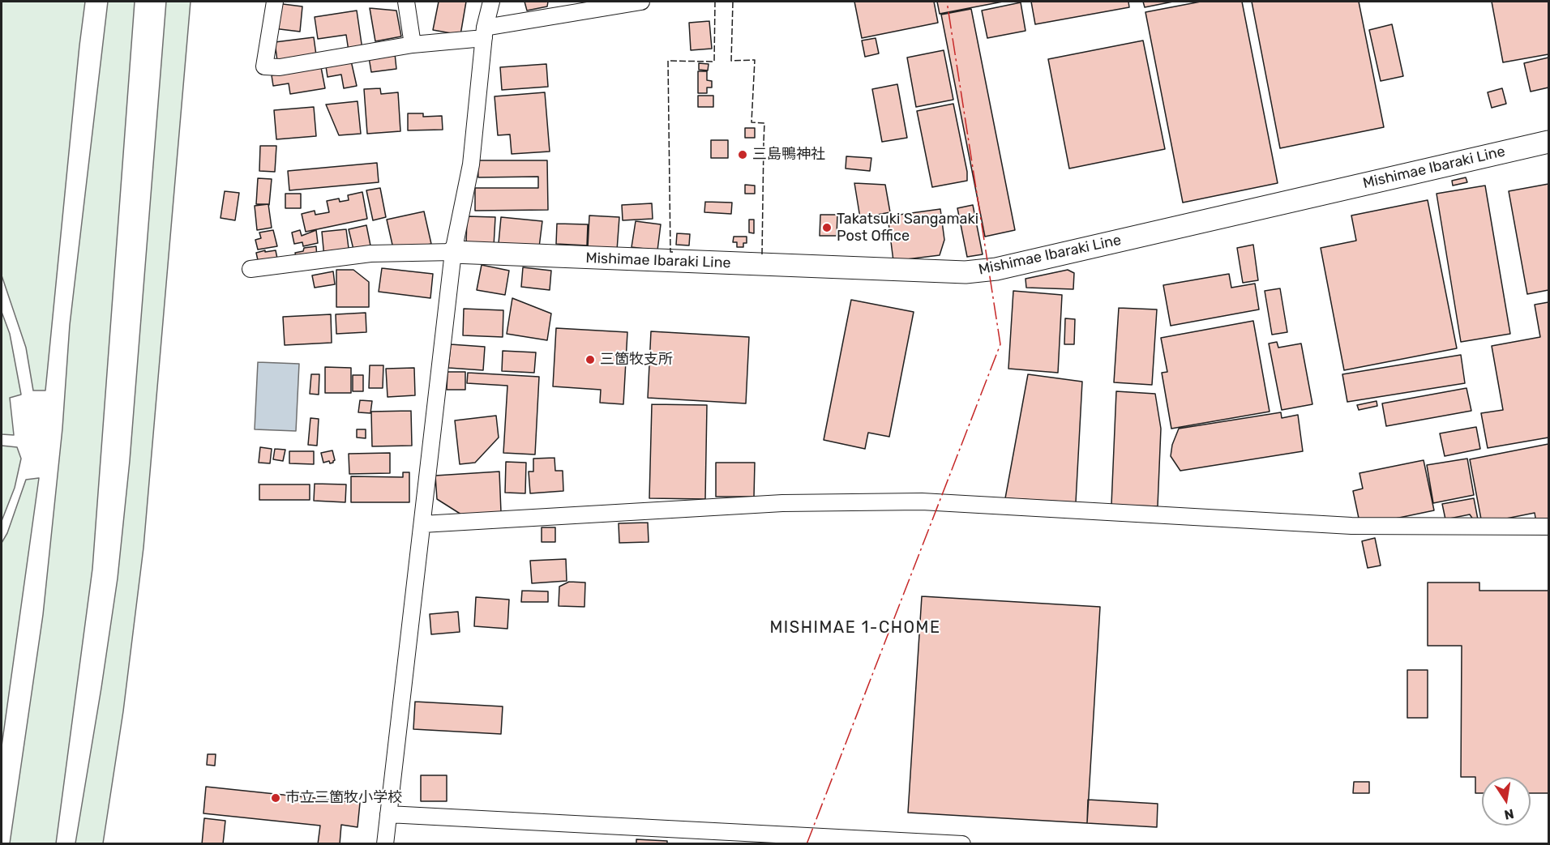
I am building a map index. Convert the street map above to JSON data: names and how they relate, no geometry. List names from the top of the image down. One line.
{"streets":{"main road":["Mishimae Ibaraki Line"]},"districts":["MISHIMAE 1-CHOME"],"places":["三島鴨神社","Takatsuki Sangamaki Post Office","三箇牧支所","市立三箇牧小学校"],"north":"bottom"}
